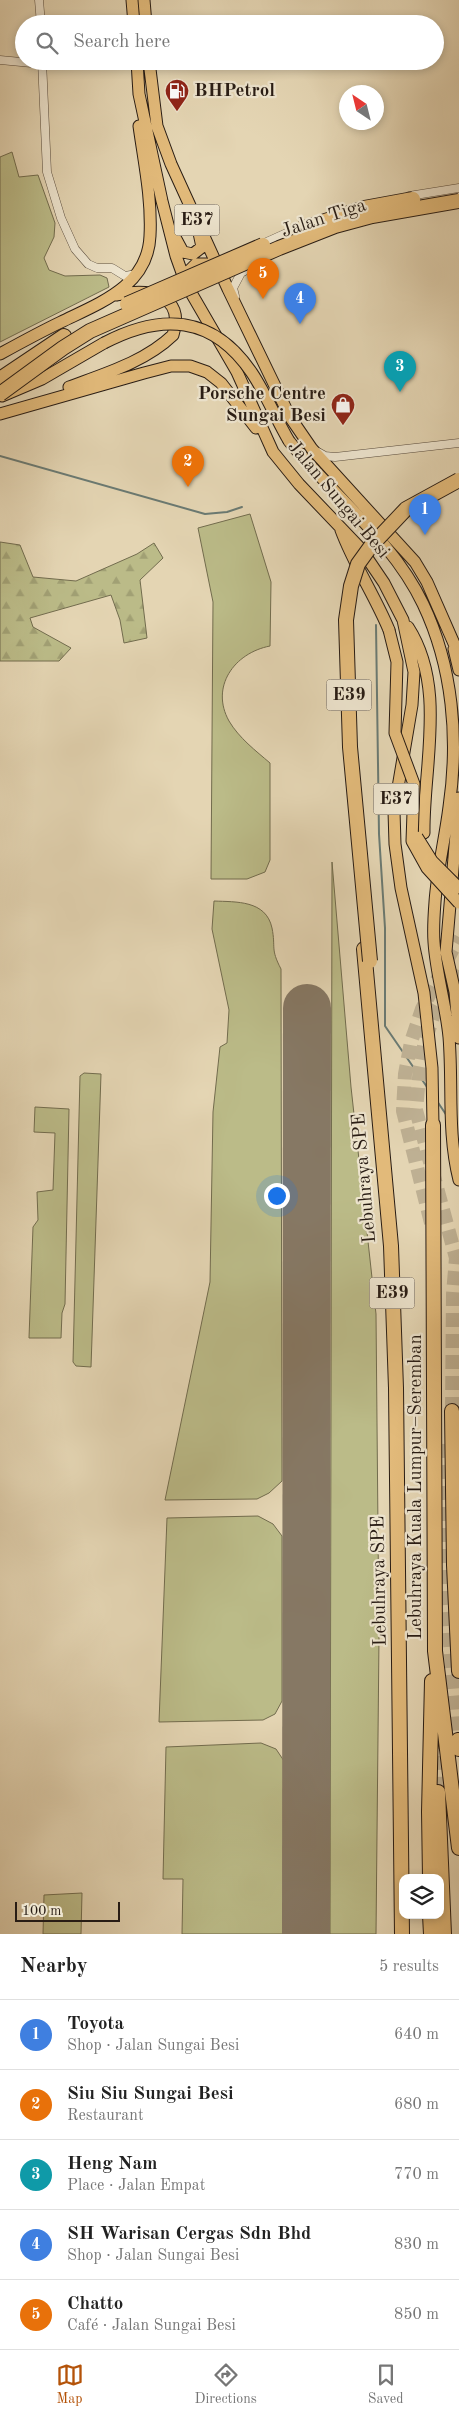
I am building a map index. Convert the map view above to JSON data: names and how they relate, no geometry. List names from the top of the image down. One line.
{"streets":{"highway":["E37","E39","Lebuhraya SPE","Lebuhraya Kuala Lumpur–Seremban"],"main road":["Jalan Sungai Besi"],"street":["Jalan Tiga"]},"crossings":[["Jalan Tiga","Jalan Sungai Besi"],["E37","Jalan Sungai Besi"],["Jalan Sungai Besi","Lebuhraya Kuala Lumpur–Seremban"]],"places":{"fuel station":["BHPetrol"],"shop":["Porsche Centre Sungai Besi"]},"scale_bar":"100 m","north":"top left","page":{"search":"Search here","pins":["5","4","3","2","1"],"scale":"100 m","heading":["Nearby","5 results"],"list":[{"mark":"1","name":"Toyota","note":"Shop · Jalan Sungai Besi","value":"640 m"},{"mark":"2","name":"Siu Siu Sungai Besi","note":"Restaurant","value":"680 m"},{"mark":"3","name":"Heng Nam","note":"Place · Jalan Empat","value":"770 m"},{"mark":"4","name":"SH Warisan Cergas Sdn Bhd","note":"Shop · Jalan Sungai Besi","value":"830 m"},{"mark":"5","name":"Chatto","note":"Café · Jalan Sungai Besi","value":"850 m"}],"nav":["Map","Directions","Saved"]}}
